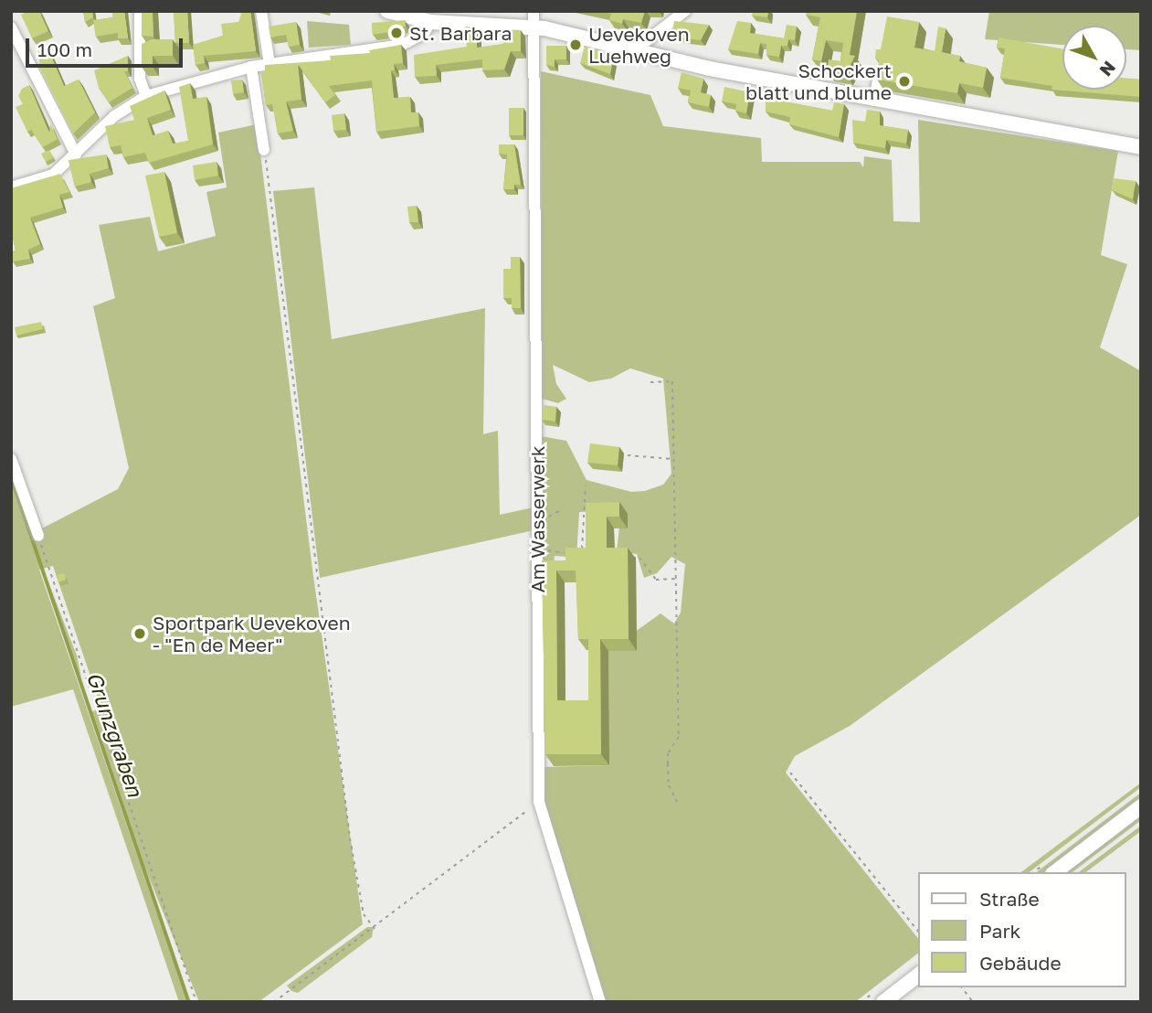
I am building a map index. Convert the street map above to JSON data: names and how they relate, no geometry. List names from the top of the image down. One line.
{"streets":{"street":["Am Wasserwerk"]},"water":["Grunzgraben"],"places":["St. Barbara","Uevekoven Luehweg","Schockert blatt und blume","Sportpark Uevekoven - \"En de Meer\""],"legend":["Straße","Park","Gebäude"],"scale_bar":"100 m","north":"bottom right"}
